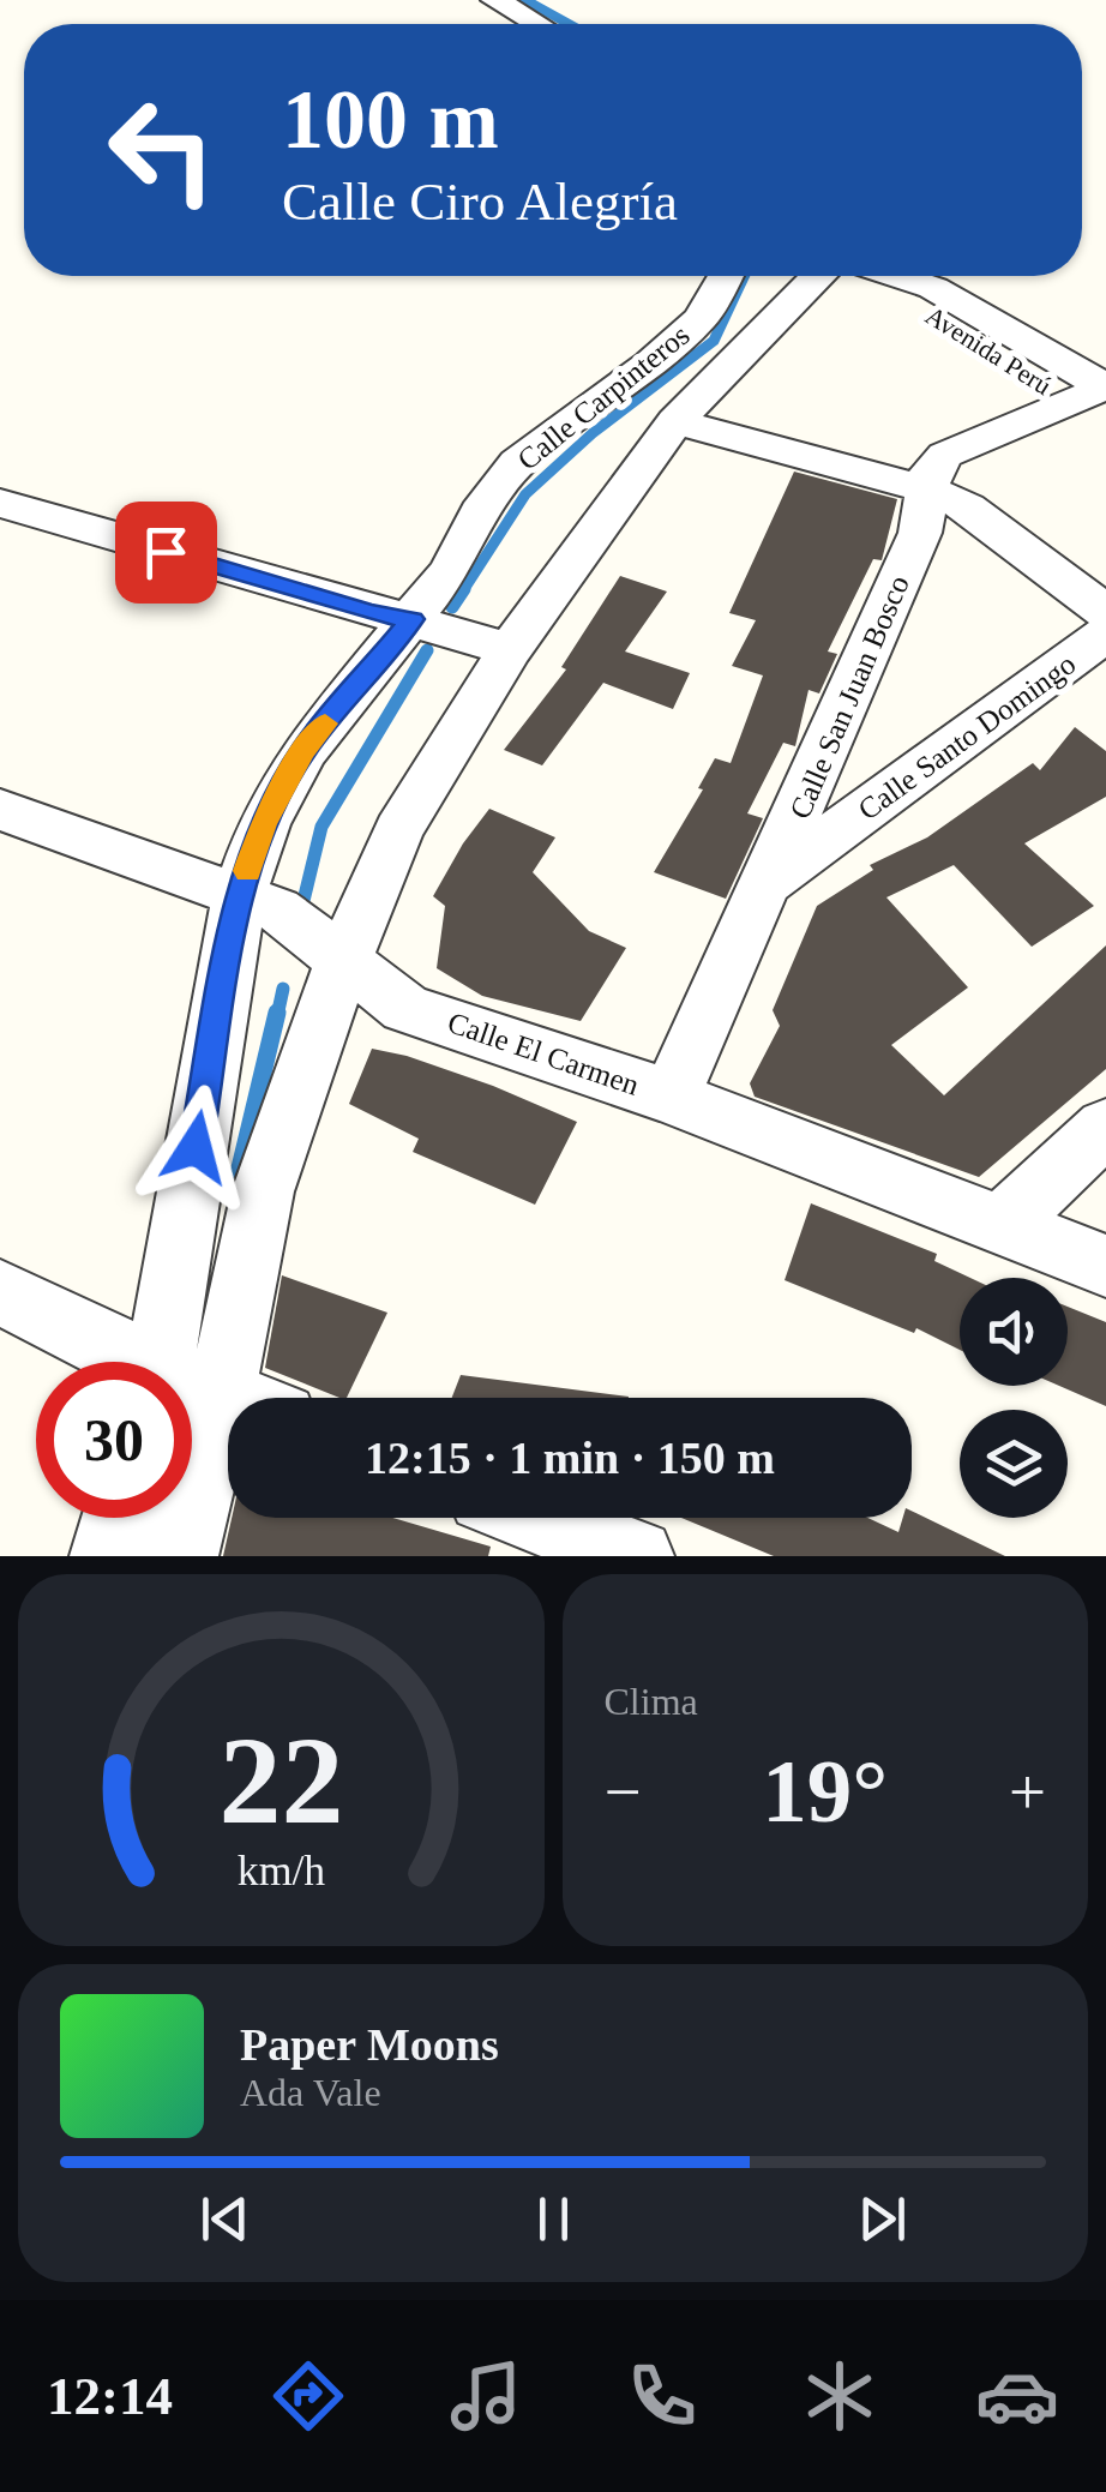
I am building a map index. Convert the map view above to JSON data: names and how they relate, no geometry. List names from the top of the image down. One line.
{"streets":{"street":["Avenida Perú","Calle Carpinteros","Calle San Juan Bosco","Calle Santo Domingo","Calle El Carmen"]},"crossings":[["Avenida Perú","Calle San Juan Bosco"],["Calle Carpinteros","Calle El Carmen"],["Calle San Juan Bosco","Calle Santo Domingo"],["Calle San Juan Bosco","Calle El Carmen"]],"page":{"turn":["100 m","Calle Ciro Alegría"],"limit":"30","trip":"12:15 · 1 min · 150 m","tile":"Clima","heat":["−","19°","+"],"song":["Paper Moons","Ada Vale"],"tabs":"12:14","gauge":["22","km/h"]}}
